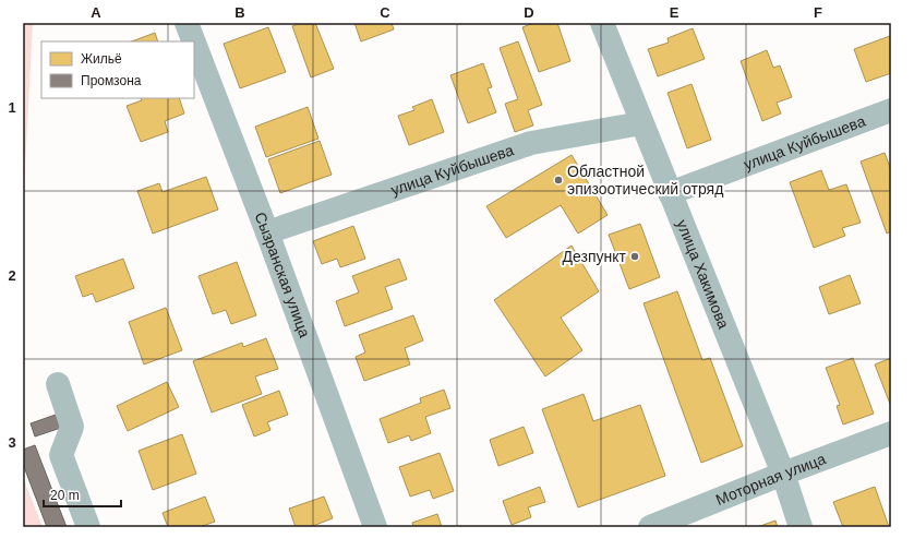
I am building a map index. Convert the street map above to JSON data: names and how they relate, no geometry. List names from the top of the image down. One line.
{"streets":{"street":["улица Куйбышева","Сызранская улица","улица Хакимова","Моторная улица"]},"crossings":[["улица Куйбышева","Сызранская улица"],["улица Куйбышева","улица Хакимова"],["улица Хакимова","Моторная улица"]],"places":["Областной эпизоотический отряд","Дезпункт"],"legend":["Жильё","Промзона"],"scale_bar":"20 m","grid":{"columns":["A","B","C","D","E","F"],"rows":["1","2","3"]}}
